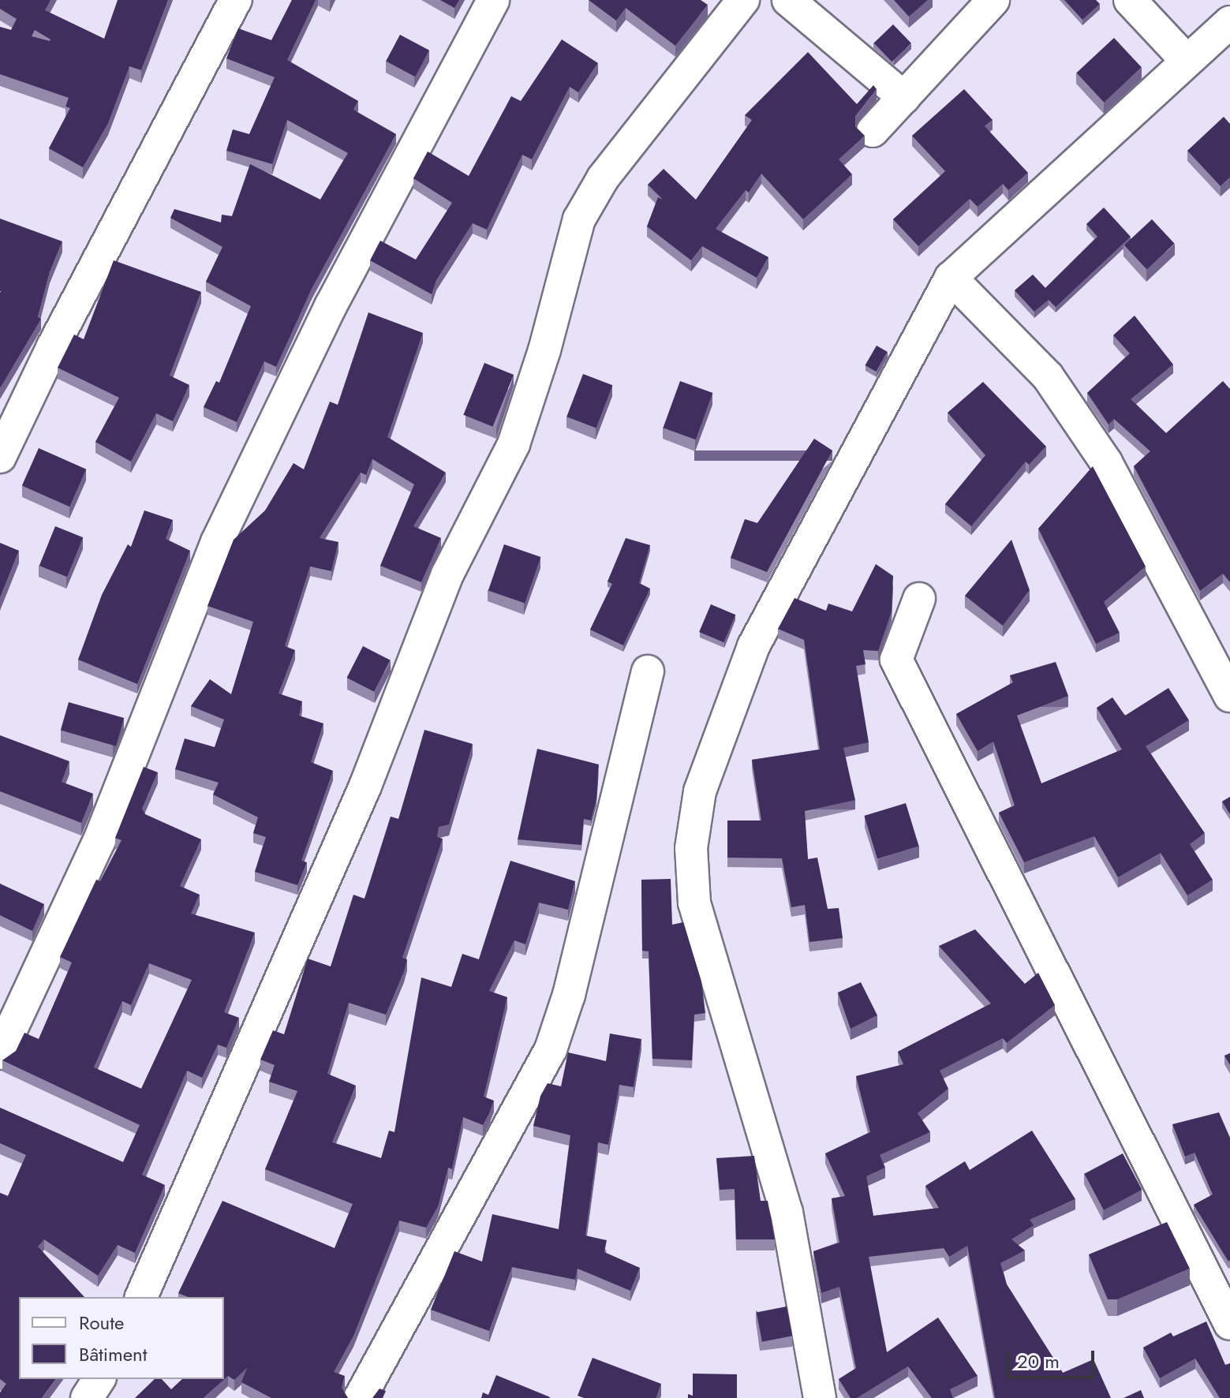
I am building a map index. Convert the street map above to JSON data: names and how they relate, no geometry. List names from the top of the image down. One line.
{"legend":["Route","Bâtiment"],"scale_bar":"20 m"}
